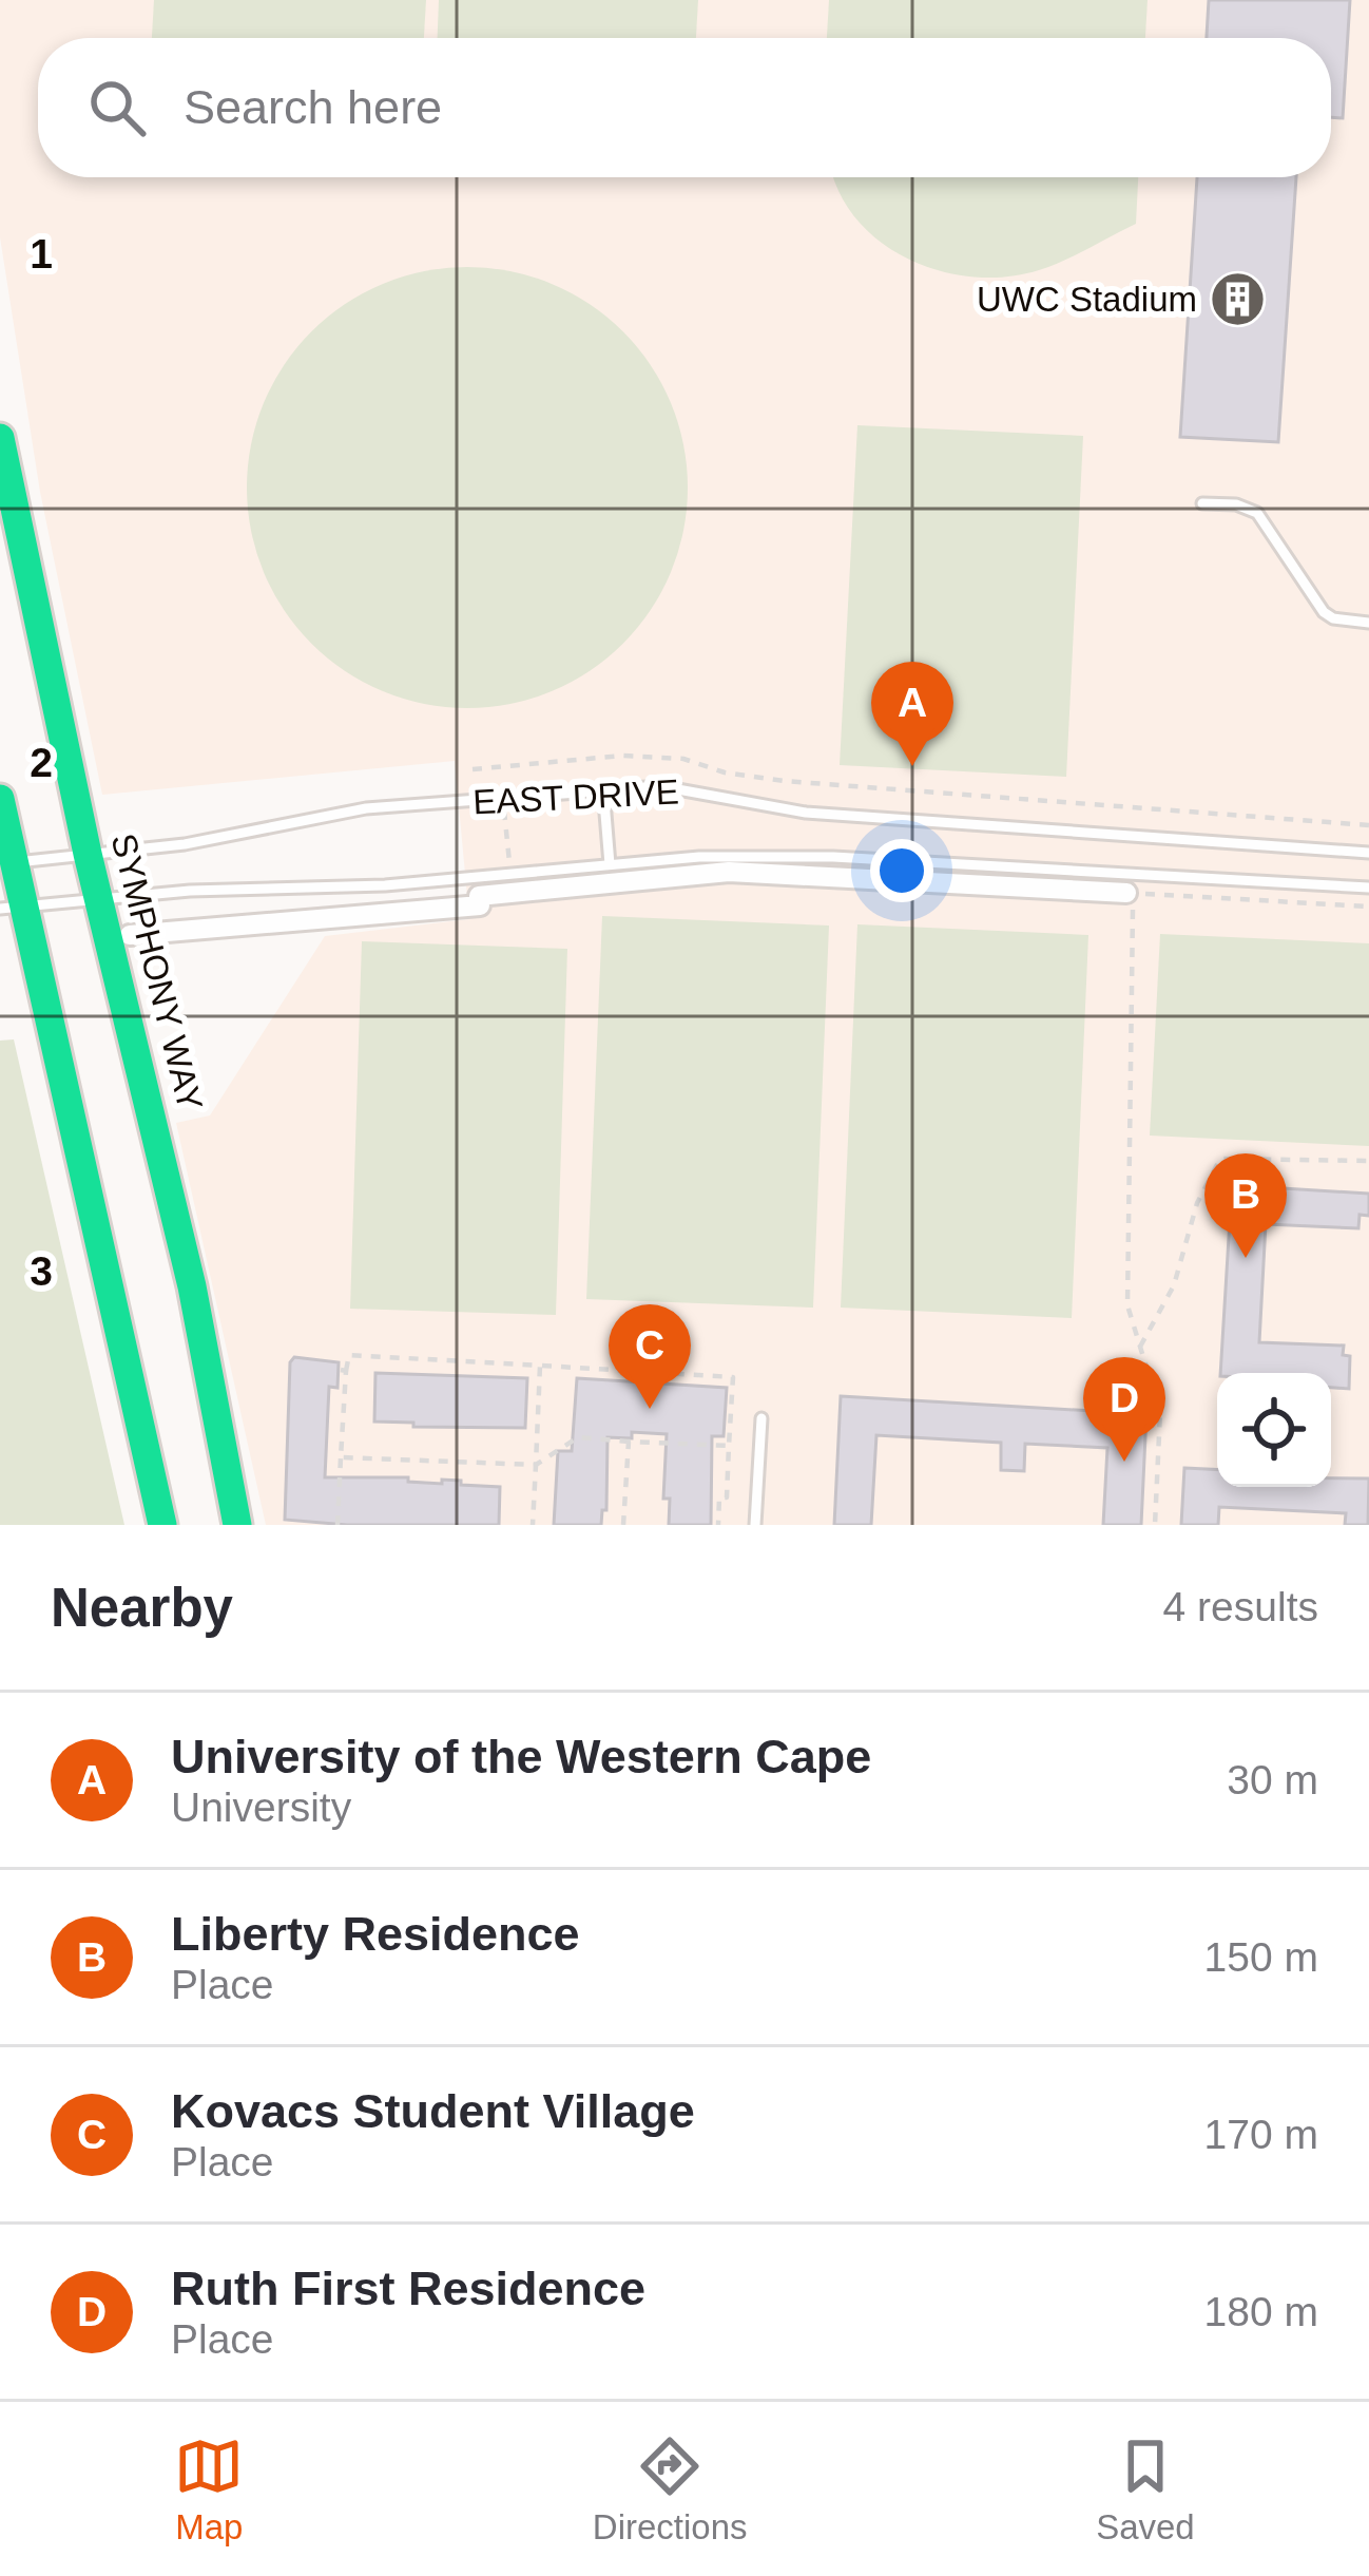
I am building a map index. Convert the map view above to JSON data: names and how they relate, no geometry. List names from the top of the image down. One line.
{"streets":{"main road":["SYMPHONY WAY"],"lane":["EAST DRIVE"]},"crossings":[["EAST DRIVE","SYMPHONY WAY"]],"places":{"building":["UWC Stadium"]},"page":{"search":"Search here","pins":["A","B","C","D"],"heading":["Nearby","4 results"],"list":[{"mark":"A","name":"University of the Western Cape","note":"University","value":"30 m"},{"mark":"B","name":"Liberty Residence","note":"Place","value":"150 m"},{"mark":"C","name":"Kovacs Student Village","note":"Place","value":"170 m"},{"mark":"D","name":"Ruth First Residence","note":"Place","value":"180 m"}],"nav":["Map","Directions","Saved"]},"grid":{"rows":["1","2","3"]}}
